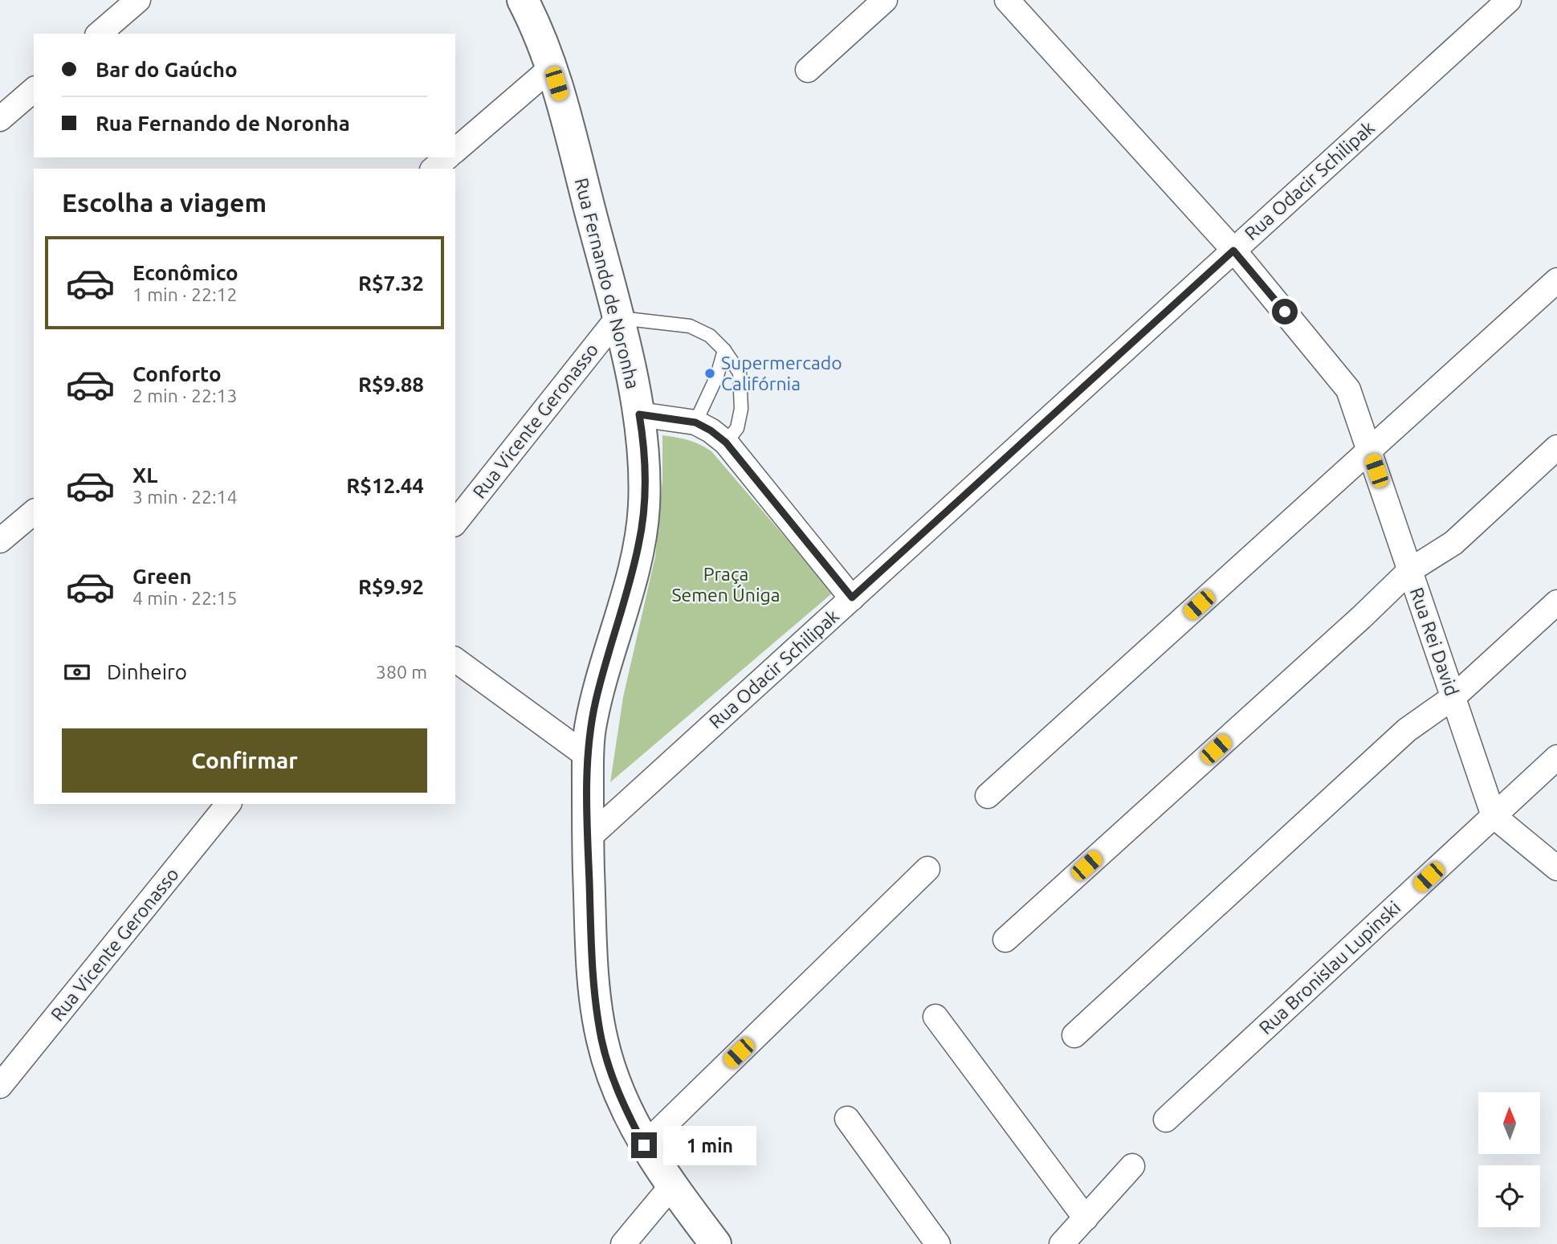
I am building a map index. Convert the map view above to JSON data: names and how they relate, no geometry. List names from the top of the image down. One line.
{"streets":{"main road":["Rua Fernando de Noronha"],"street":["Rua Odacir Schilipak","Rua Vicente Geronasso","Rua Rei David","Rua Bronislau Lupinski"]},"crossings":[["Rua Odacir Schilipak","Rua Fernando de Noronha"],["Rua Odacir Schilipak","Rua Rei David"],["Rua Fernando de Noronha","Rua Vicente Geronasso"],["Rua Rei David","Rua Bronislau Lupinski"]],"parks":["Praça Semen Úniga"],"places":["Supermercado Califórnia"],"north":"top","page":{"banner":["Bar do Gaúcho","Rua Fernando de Noronha"],"heading":"Escolha a viagem","list":[{"name":"Econômico","note":"1 min · 22:12","value":"R$7.32"},{"name":"Conforto","note":"2 min · 22:13","value":"R$9.88"},{"name":"XL","note":"3 min · 22:14","value":"R$12.44"},{"name":"Green","note":"4 min · 22:15","value":"R$9.92"}],"pay":["Dinheiro","380 m"],"buttons":"Confirmar","bubble":"1 min"}}
